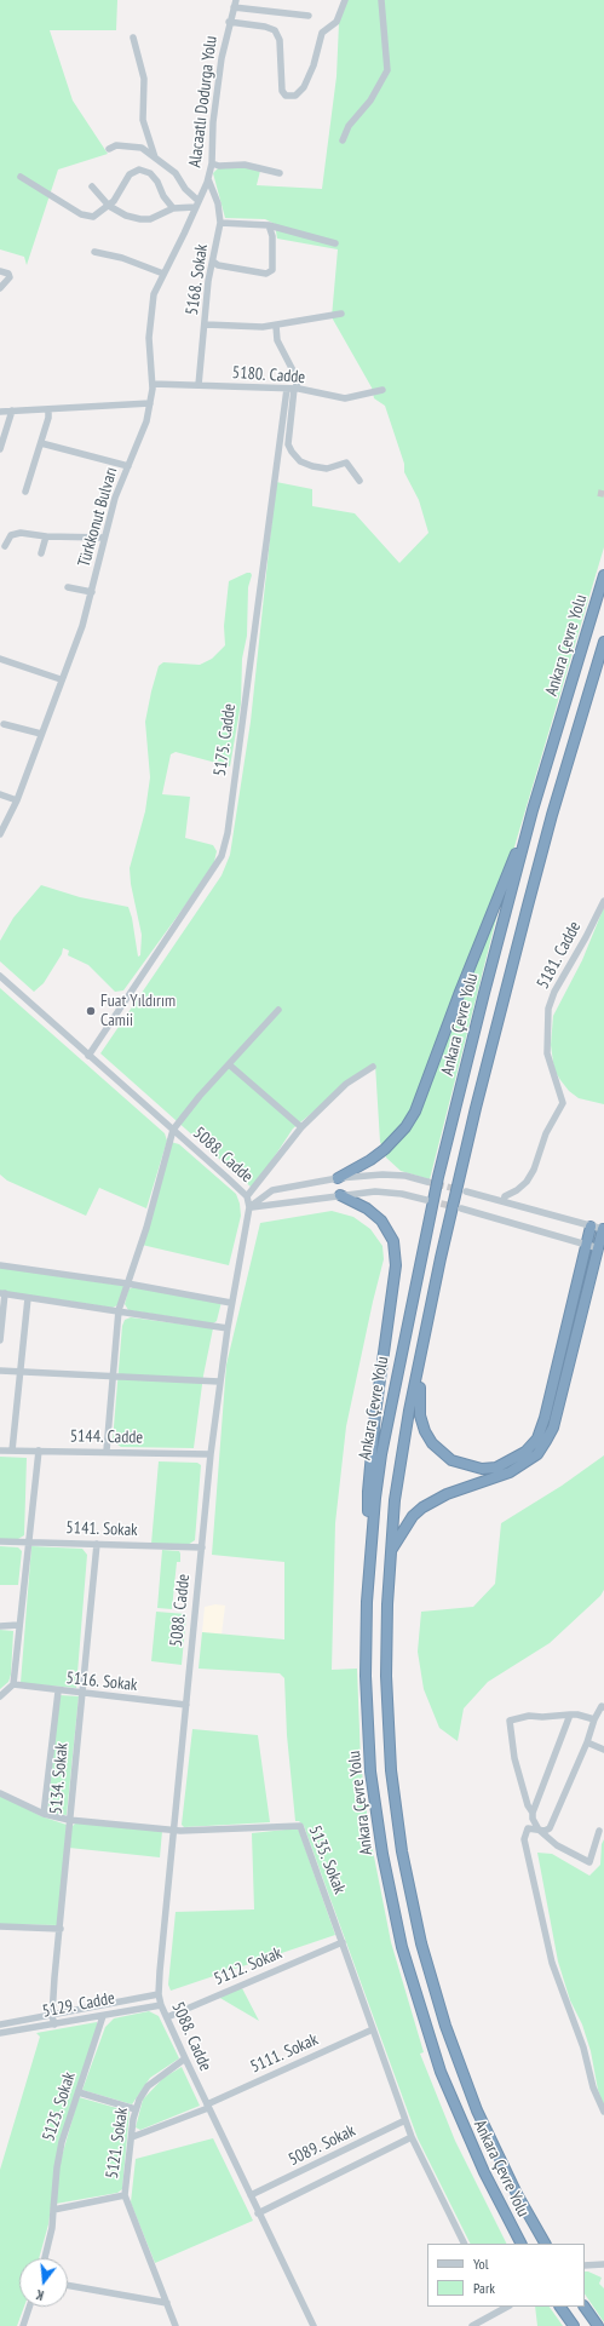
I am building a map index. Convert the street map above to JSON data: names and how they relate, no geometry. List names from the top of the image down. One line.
{"streets":{"highway":["Ankara Çevre Yolu"],"street":["Alacaatlı Dodurga Yolu","5168. Sokak","5180. Cadde","Türkkonut Bulvarı","5175. Cadde","5181. Cadde","5088. Cadde","5144. Cadde","5141. Sokak","5116. Sokak","5134. Sokak","5135. Sokak","5112. Sokak","5129. Cadde","5111. Sokak","5125. Sokak","5121. Sokak","5089. Sokak"]},"crossings":[["Alacaatlı Dodurga Yolu","5168. Sokak"],["Alacaatlı Dodurga Yolu","Türkkonut Bulvarı"],["5168. Sokak","5180. Cadde"],["5168. Sokak","Türkkonut Bulvarı"],["5180. Cadde","Türkkonut Bulvarı"],["5180. Cadde","5175. Cadde"],["5175. Cadde","5088. Cadde"],["5088. Cadde","5144. Cadde"],["5088. Cadde","5141. Sokak"],["5088. Cadde","5116. Sokak"],["5088. Cadde","5135. Sokak"],["5088. Cadde","5112. Sokak"],["5088. Cadde","5129. Cadde"],["5088. Cadde","5111. Sokak"],["5088. Cadde","5121. Sokak"],["5088. Cadde","5089. Sokak"],["5141. Sokak","5134. Sokak"],["5116. Sokak","5134. Sokak"],["5134. Sokak","5135. Sokak"],["5134. Sokak","5129. Cadde"],["5135. Sokak","5112. Sokak"],["5135. Sokak","5111. Sokak"],["5135. Sokak","5089. Sokak"],["5129. Cadde","5125. Sokak"],["5111. Sokak","5121. Sokak"]],"places":["Fuat Yıldırım Camii"],"legend":["Yol","Park"],"north":"bottom"}
